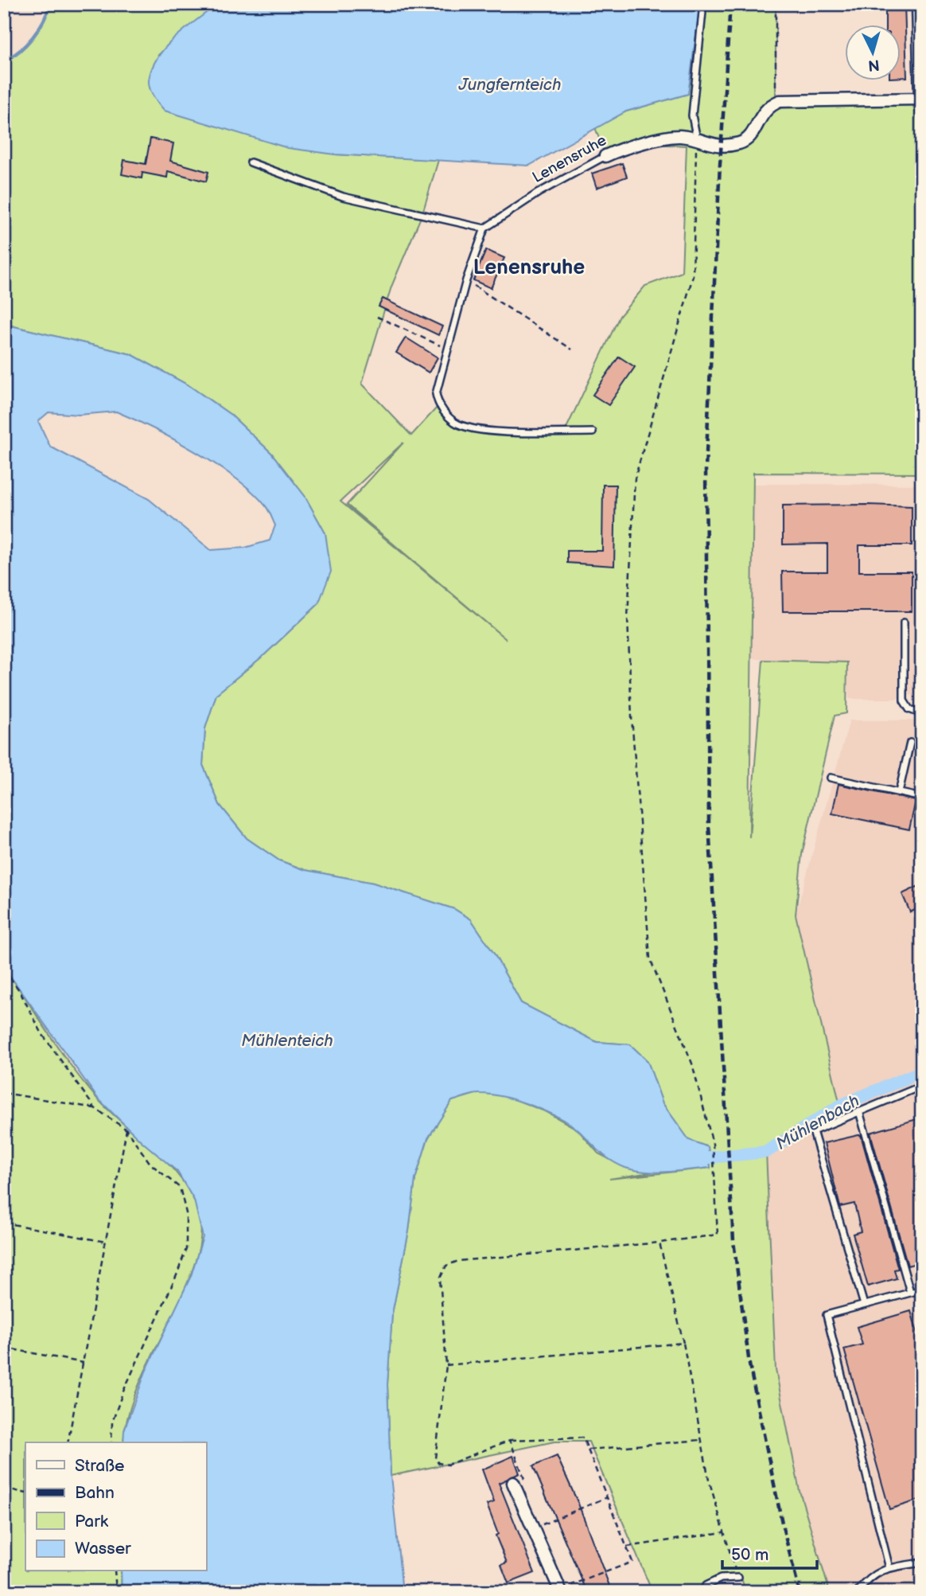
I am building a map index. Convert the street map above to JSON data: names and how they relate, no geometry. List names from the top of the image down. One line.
{"streets":{"street":["Lenensruhe"]},"districts":["Lenensruhe"],"water":["Jungfernteich","Mühlenteich","Mühlenbach"],"legend":["Straße","Bahn","Park","Wasser"],"scale_bar":"50 m","north":"bottom"}
